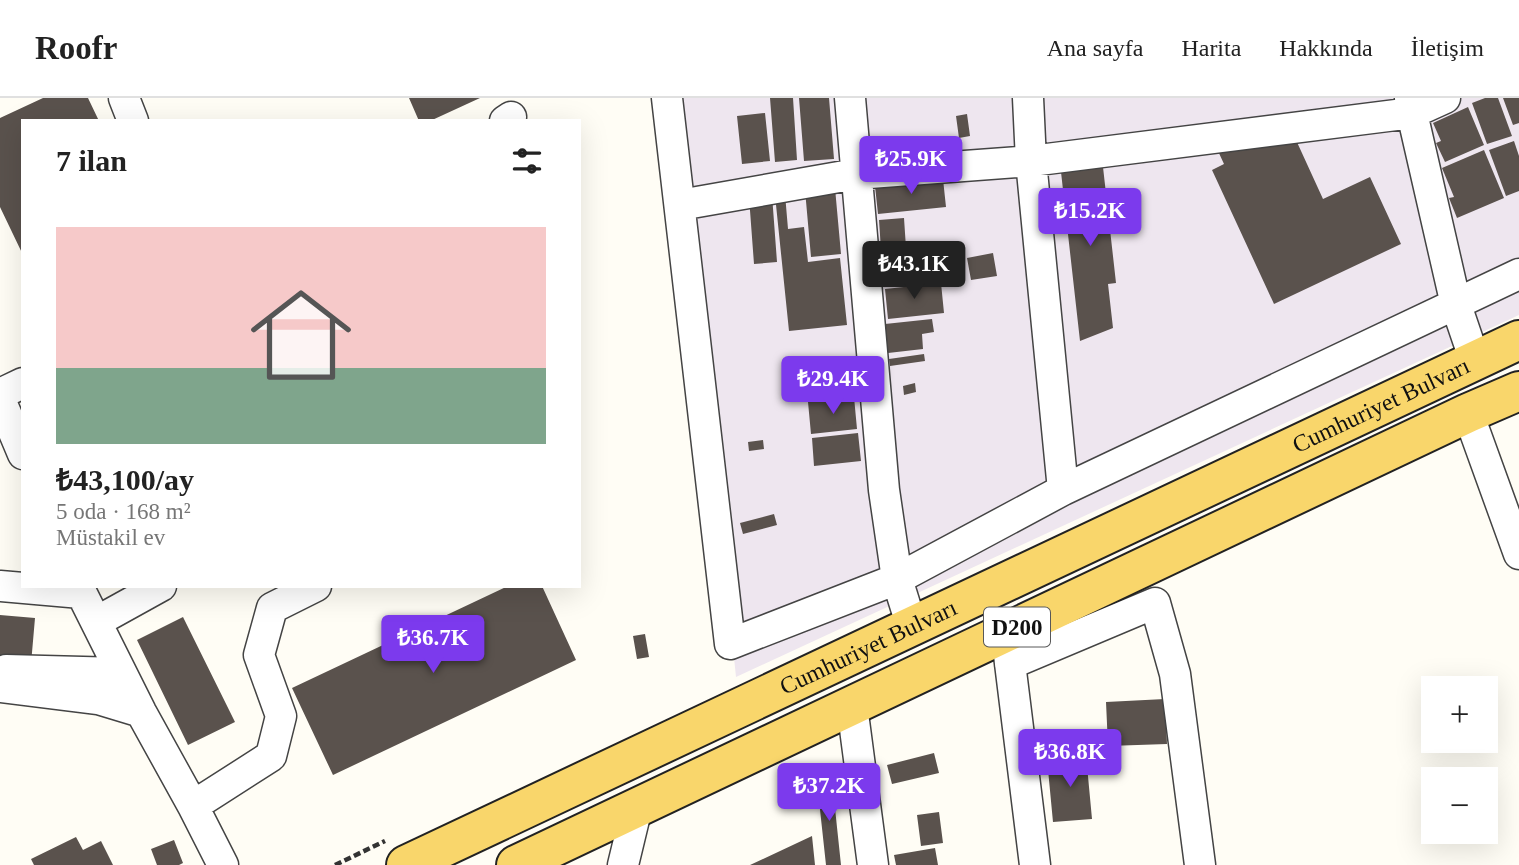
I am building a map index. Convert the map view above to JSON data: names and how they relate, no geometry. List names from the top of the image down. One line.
{"streets":{"main road":["Cumhuriyet Bulvarı","D200"]},"page":{"header":"Roofr","nav":["Ana sayfa","Harita","Hakkında","İletişim"],"heading":"7 ilan","price":["₺25.9K","₺15.2K","₺43.1K","₺29.4K","₺36.7K","₺36.8K","₺37.2K"],"list":[{"name":"₺43,100/ay","note":"5 oda · 168 m² · Müstakil ev"}],"map_buttons":["+","−"]}}
